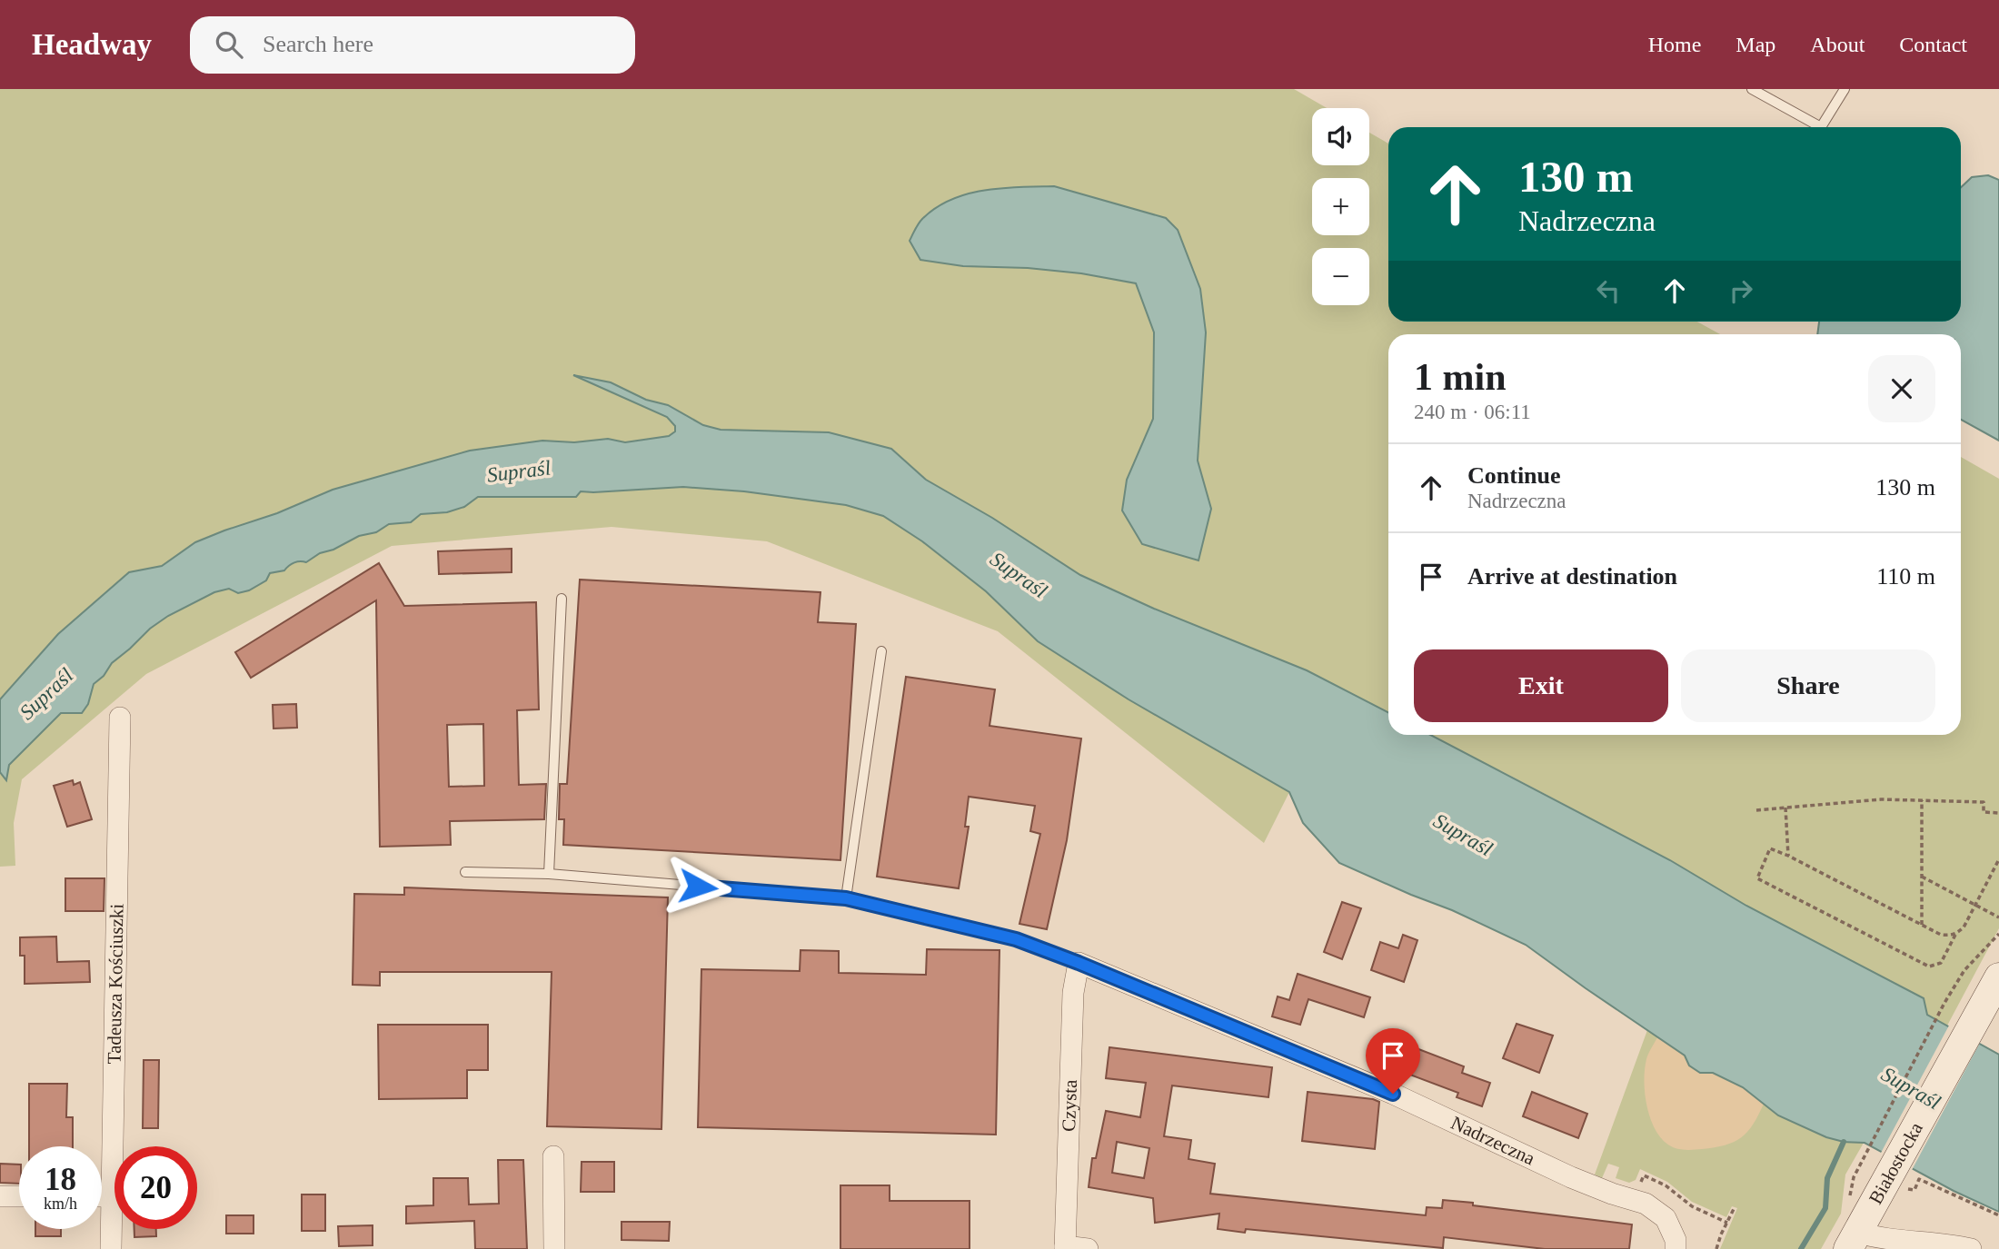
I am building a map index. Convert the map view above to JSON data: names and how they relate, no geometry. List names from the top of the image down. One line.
{"streets":{"main road":["Białostocka"],"street":["Tadeusza Kościuszki","Czysta","Nadrzeczna"]},"crossings":[["Czysta","Nadrzeczna"]],"water":["Supraśl"],"page":{"header":"Headway","search":"Search here","nav":["Home","Map","About","Contact"],"map_buttons":["+","−"],"turn":["130 m","Nadrzeczna"],"heading":["1 min","240 m · 06:11"],"list":[{"name":"Continue","note":"Nadrzeczna","value":"130 m"},{"name":"Arrive at destination","value":"110 m"}],"buttons":["Exit","Share"],"speed":"18 km/h","limit":"20"}}
